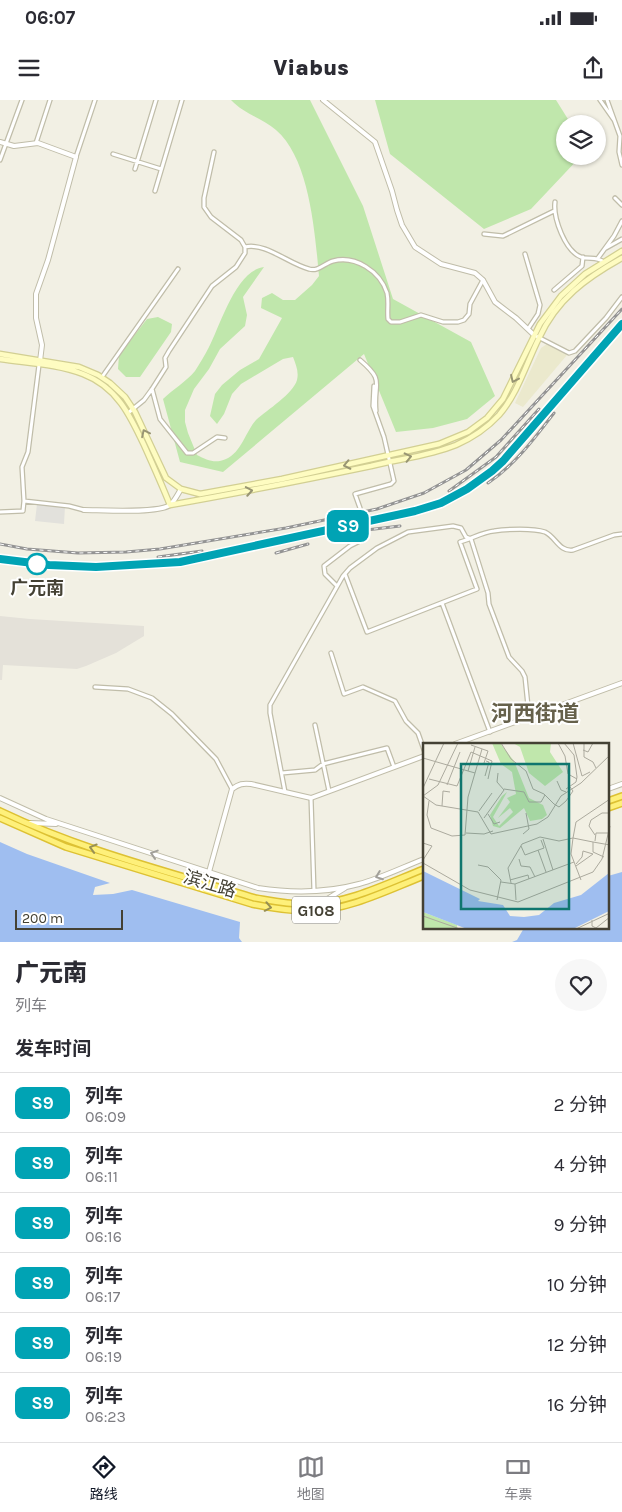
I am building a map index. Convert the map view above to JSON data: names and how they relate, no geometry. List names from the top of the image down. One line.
{"streets":{"highway":["滨江路","G108"]},"districts":["河西街道"],"places":["广元南"],"scale_bar":"200 m","page":{"status":"06:07","header":"Viabus","on_map":"S9","scale":"200 m","heading":[["广元南","列车"],"发车时间"],"list":[{"mark":"S9","name":"列车","note":"06:09","value":"2 分钟"},{"mark":"S9","name":"列车","note":"06:11","value":"4 分钟"},{"mark":"S9","name":"列车","note":"06:16","value":"9 分钟"},{"mark":"S9","name":"列车","note":"06:17","value":"10 分钟"},{"mark":"S9","name":"列车","note":"06:19","value":"12 分钟"},{"mark":"S9","name":"列车","note":"06:23","value":"16 分钟"}],"tabs":["路线","地图","车票"]}}
